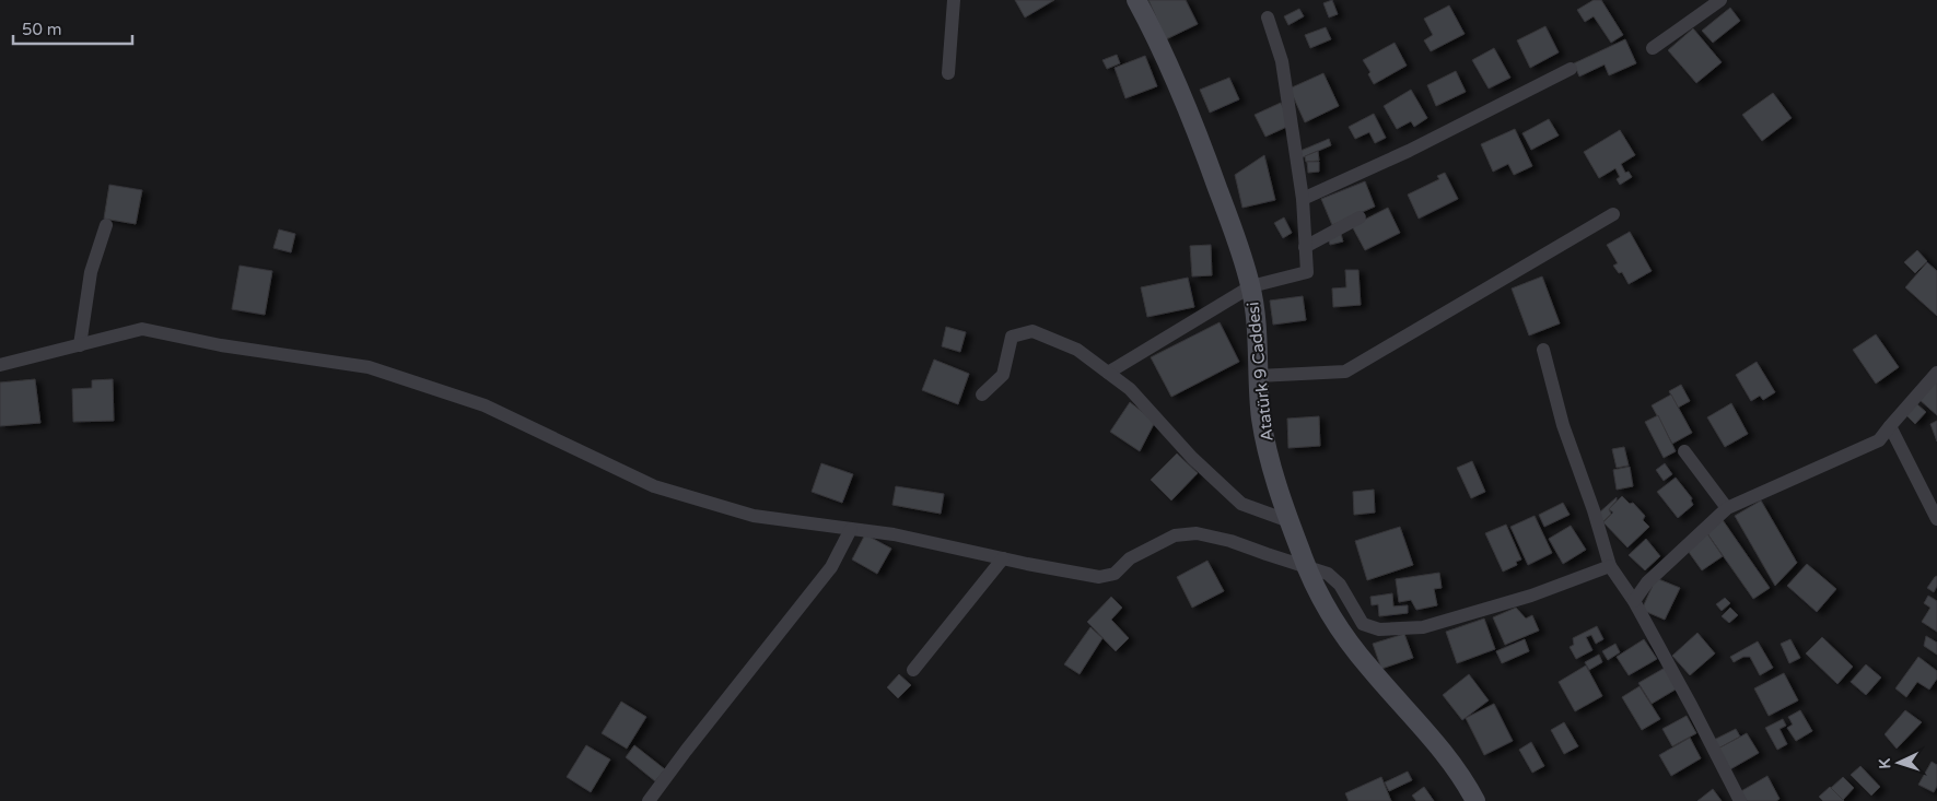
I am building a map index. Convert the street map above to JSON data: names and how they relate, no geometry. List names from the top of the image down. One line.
{"streets":{"street":["Atatürk 9 Caddesi"]},"scale_bar":"50 m","north":"left"}
